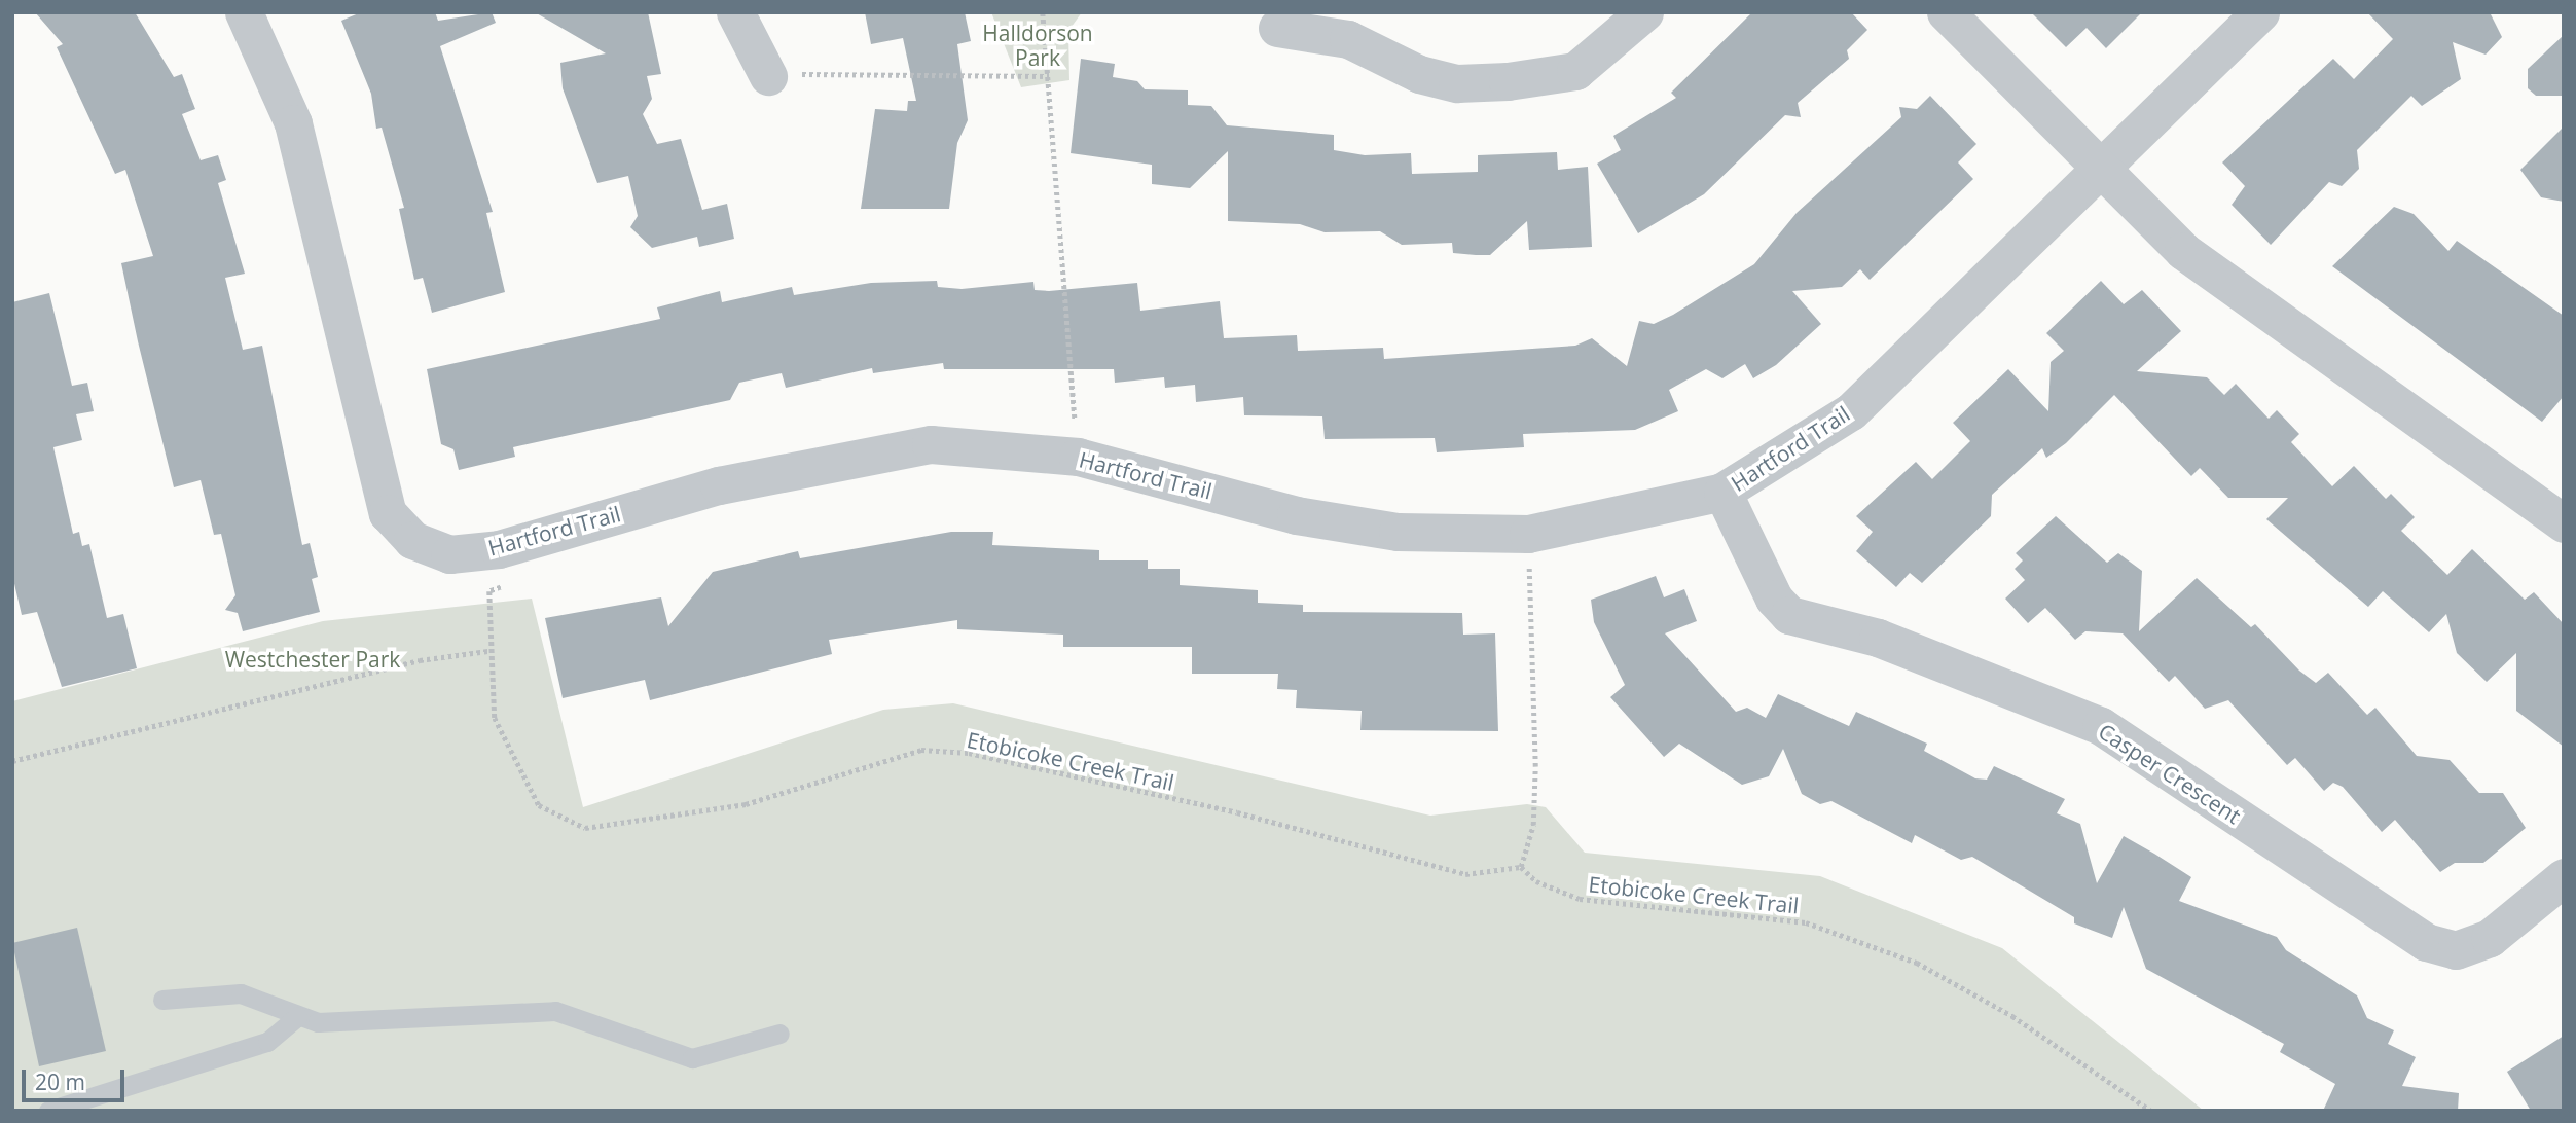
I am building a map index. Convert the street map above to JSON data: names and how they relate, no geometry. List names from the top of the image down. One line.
{"streets":{"street":["Hartford Trail","Casper Crescent"],"path":["Etobicoke Creek Trail"]},"crossings":[["Hartford Trail","Etobicoke Creek Trail"],["Hartford Trail","Casper Crescent"]],"parks":["Halldorson Park","Westchester Park"],"scale_bar":"20 m"}
